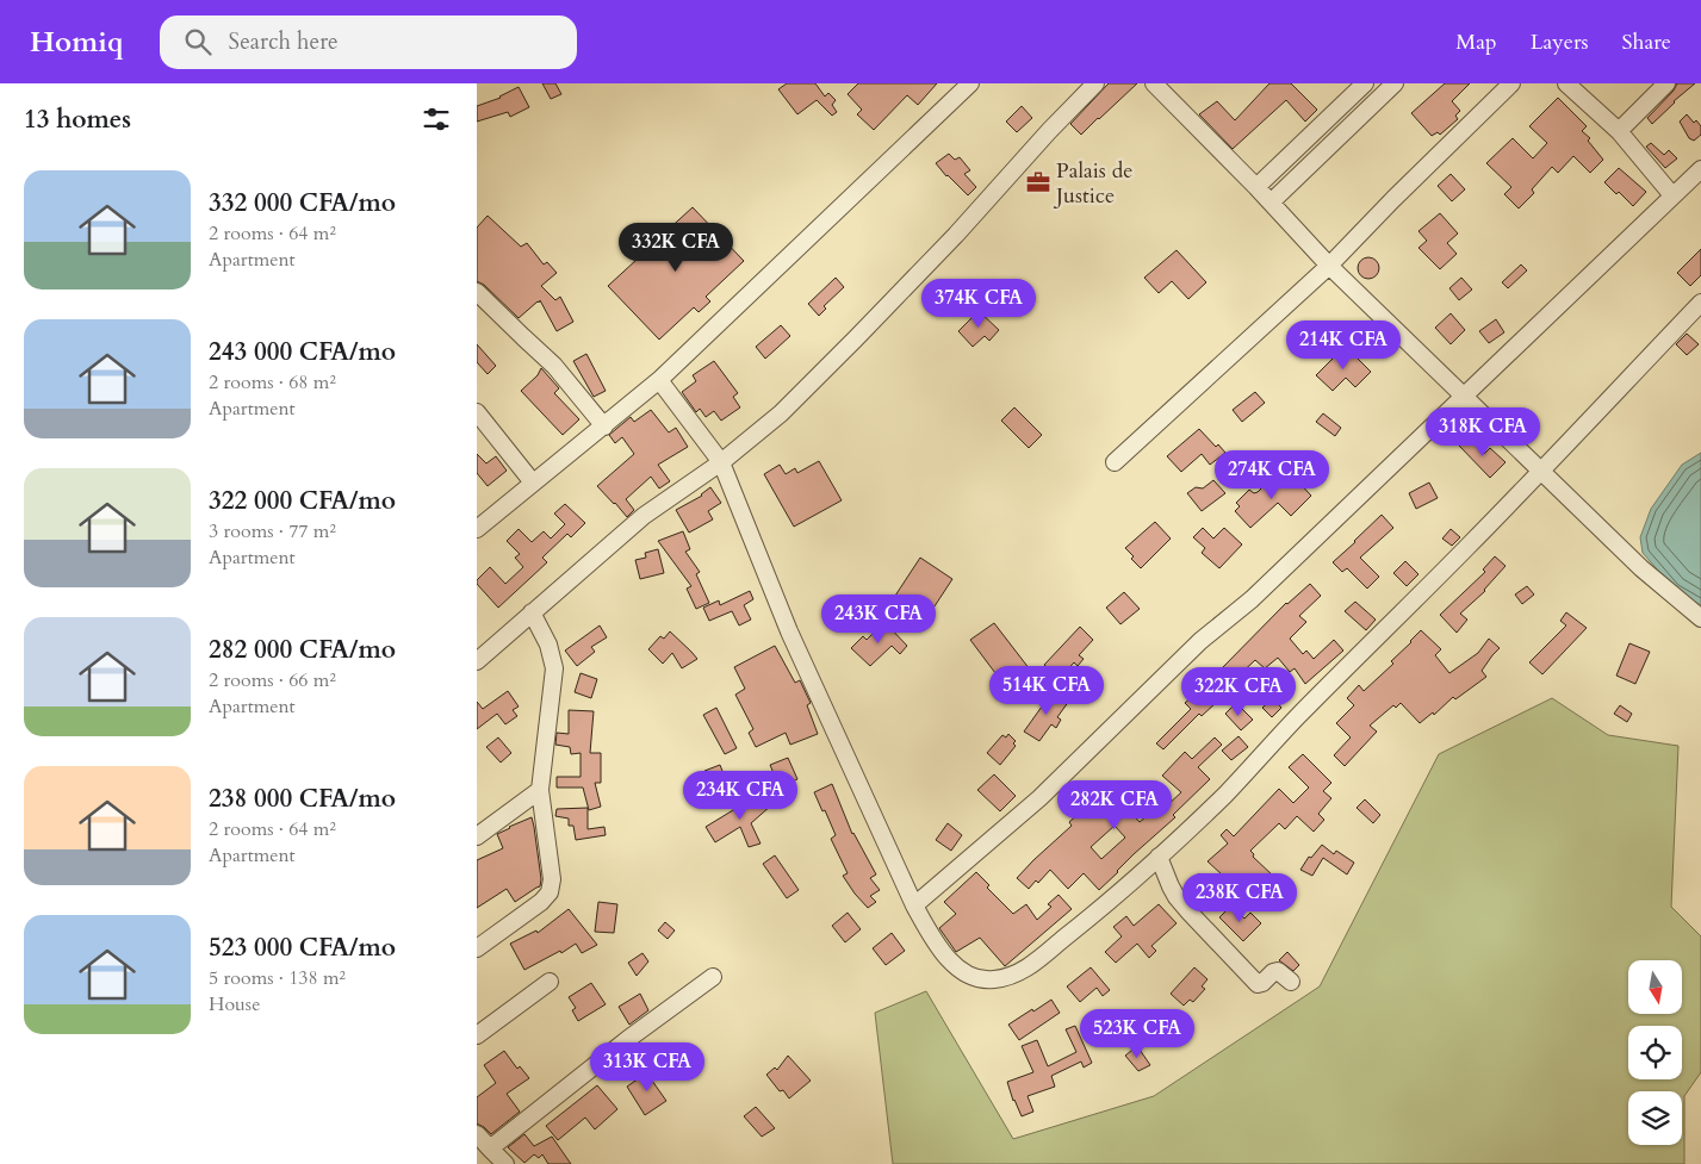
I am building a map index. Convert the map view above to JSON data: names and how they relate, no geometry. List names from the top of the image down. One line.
{"places":{"office":["Palais de Justice"]},"north":"bottom","page":{"header":"Homiq","search":"Search here","nav":["Map","Layers","Share"],"heading":"13 homes","list":[{"name":"332 000 CFA/mo","note":"2 rooms · 64 m² · Apartment"},{"name":"243 000 CFA/mo","note":"2 rooms · 68 m² · Apartment"},{"name":"322 000 CFA/mo","note":"3 rooms · 77 m² · Apartment"},{"name":"282 000 CFA/mo","note":"2 rooms · 66 m² · Apartment"},{"name":"238 000 CFA/mo","note":"2 rooms · 64 m² · Apartment"},{"name":"523 000 CFA/mo","note":"5 rooms · 138 m² · House"}],"price":["332K CFA","374K CFA","214K CFA","318K CFA","274K CFA","243K CFA","514K CFA","322K CFA","234K CFA","282K CFA","238K CFA","523K CFA","313K CFA"]}}
